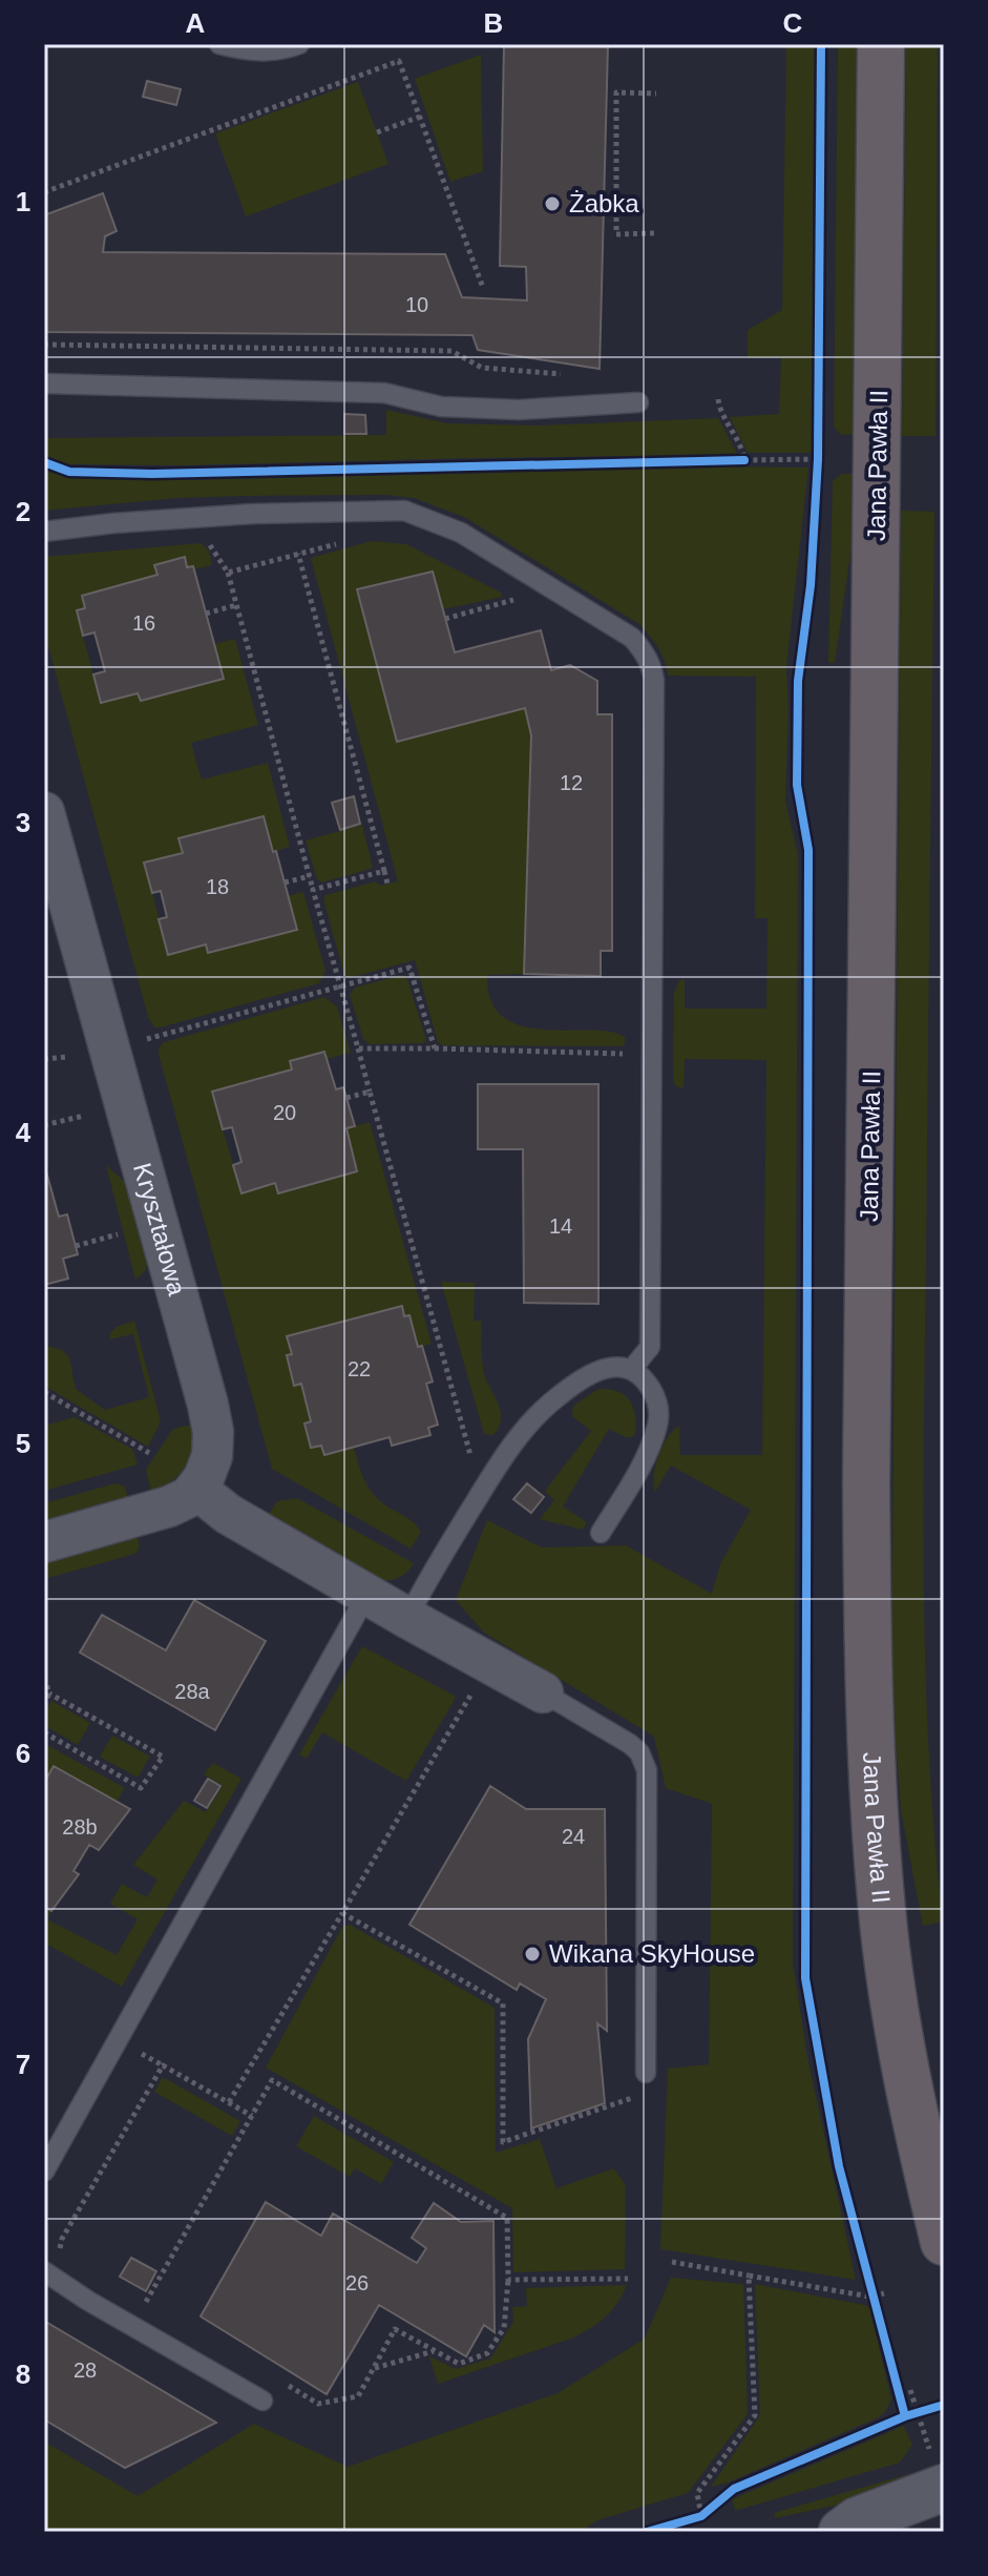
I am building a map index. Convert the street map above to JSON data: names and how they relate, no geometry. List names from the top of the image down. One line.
{"streets":{"main road":["Jana Pawła II"],"street":["Kryształowa"]},"places":["Żabka","Wikana SkyHouse"],"house_numbers":["10","16","12","18","20","14","22","28a","28b","24","26","28"],"grid":{"columns":["A","B","C"],"rows":["1","2","3","4","5","6","7","8"]}}
